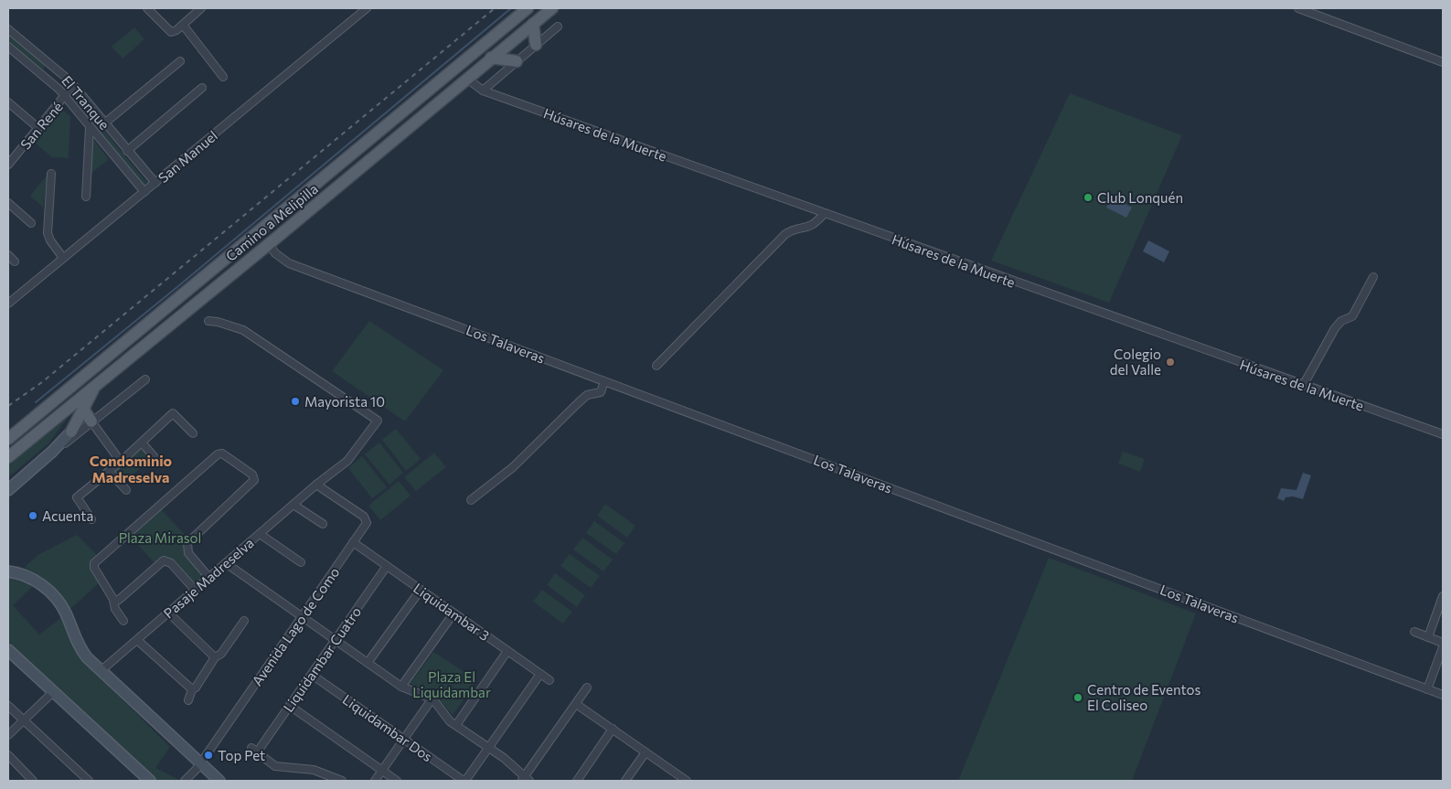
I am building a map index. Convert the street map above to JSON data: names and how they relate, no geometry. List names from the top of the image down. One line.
{"streets":{"main road":["Camino a Melipilla"],"street":["El Tranque","San René","Húsares de la Muerte","San Manuel","Los Talaveras","Pasaje Madreselva","Liquidambar 3","Avenida Lago de Como","Liquidambar Cuatro","Liquidambar Dos"]},"crossings":[["El Tranque","San René"],["El Tranque","San Manuel"],["Húsares de la Muerte","Camino a Melipilla"],["Camino a Melipilla","Los Talaveras"],["Pasaje Madreselva","Avenida Lago de Como"],["Liquidambar 3","Avenida Lago de Como"],["Liquidambar 3","Liquidambar Cuatro"],["Liquidambar Cuatro","Liquidambar Dos"]],"districts":["Condominio Madreselva"],"parks":["Plaza Mirasol","Plaza El Liquidambar"],"places":["Club Lonquén","Colegio del Valle","Mayorista 10","Acuenta","Centro de Eventos El Coliseo","Top Pet"]}
